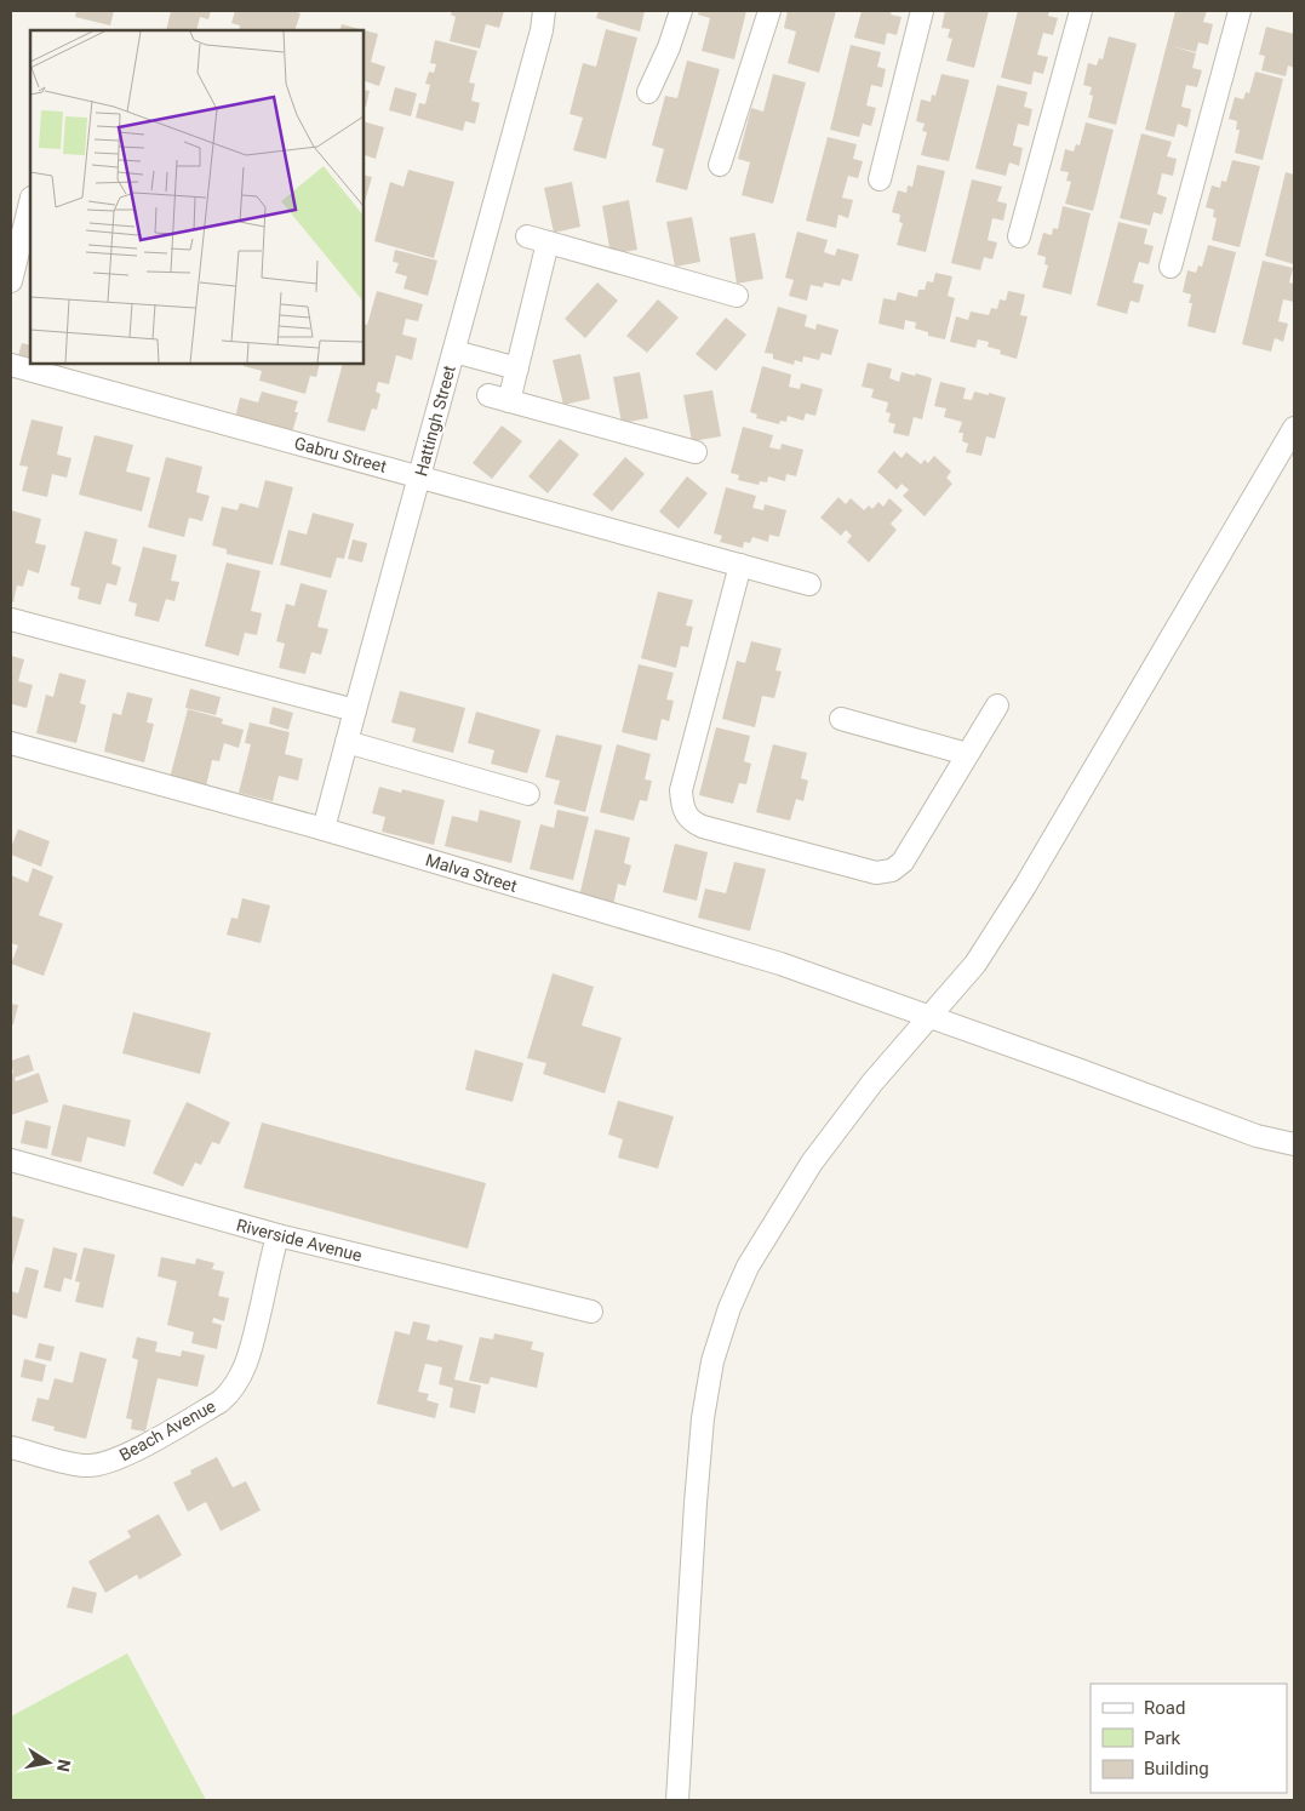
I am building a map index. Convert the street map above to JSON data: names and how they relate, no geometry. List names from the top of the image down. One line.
{"streets":{"street":["Hattingh Street","Gabru Street","Malva Street","Riverside Avenue","Beach Avenue"]},"crossings":[["Hattingh Street","Gabru Street"],["Hattingh Street","Malva Street"],["Riverside Avenue","Beach Avenue"]],"legend":["Road","Park","Building"],"north":"right"}
